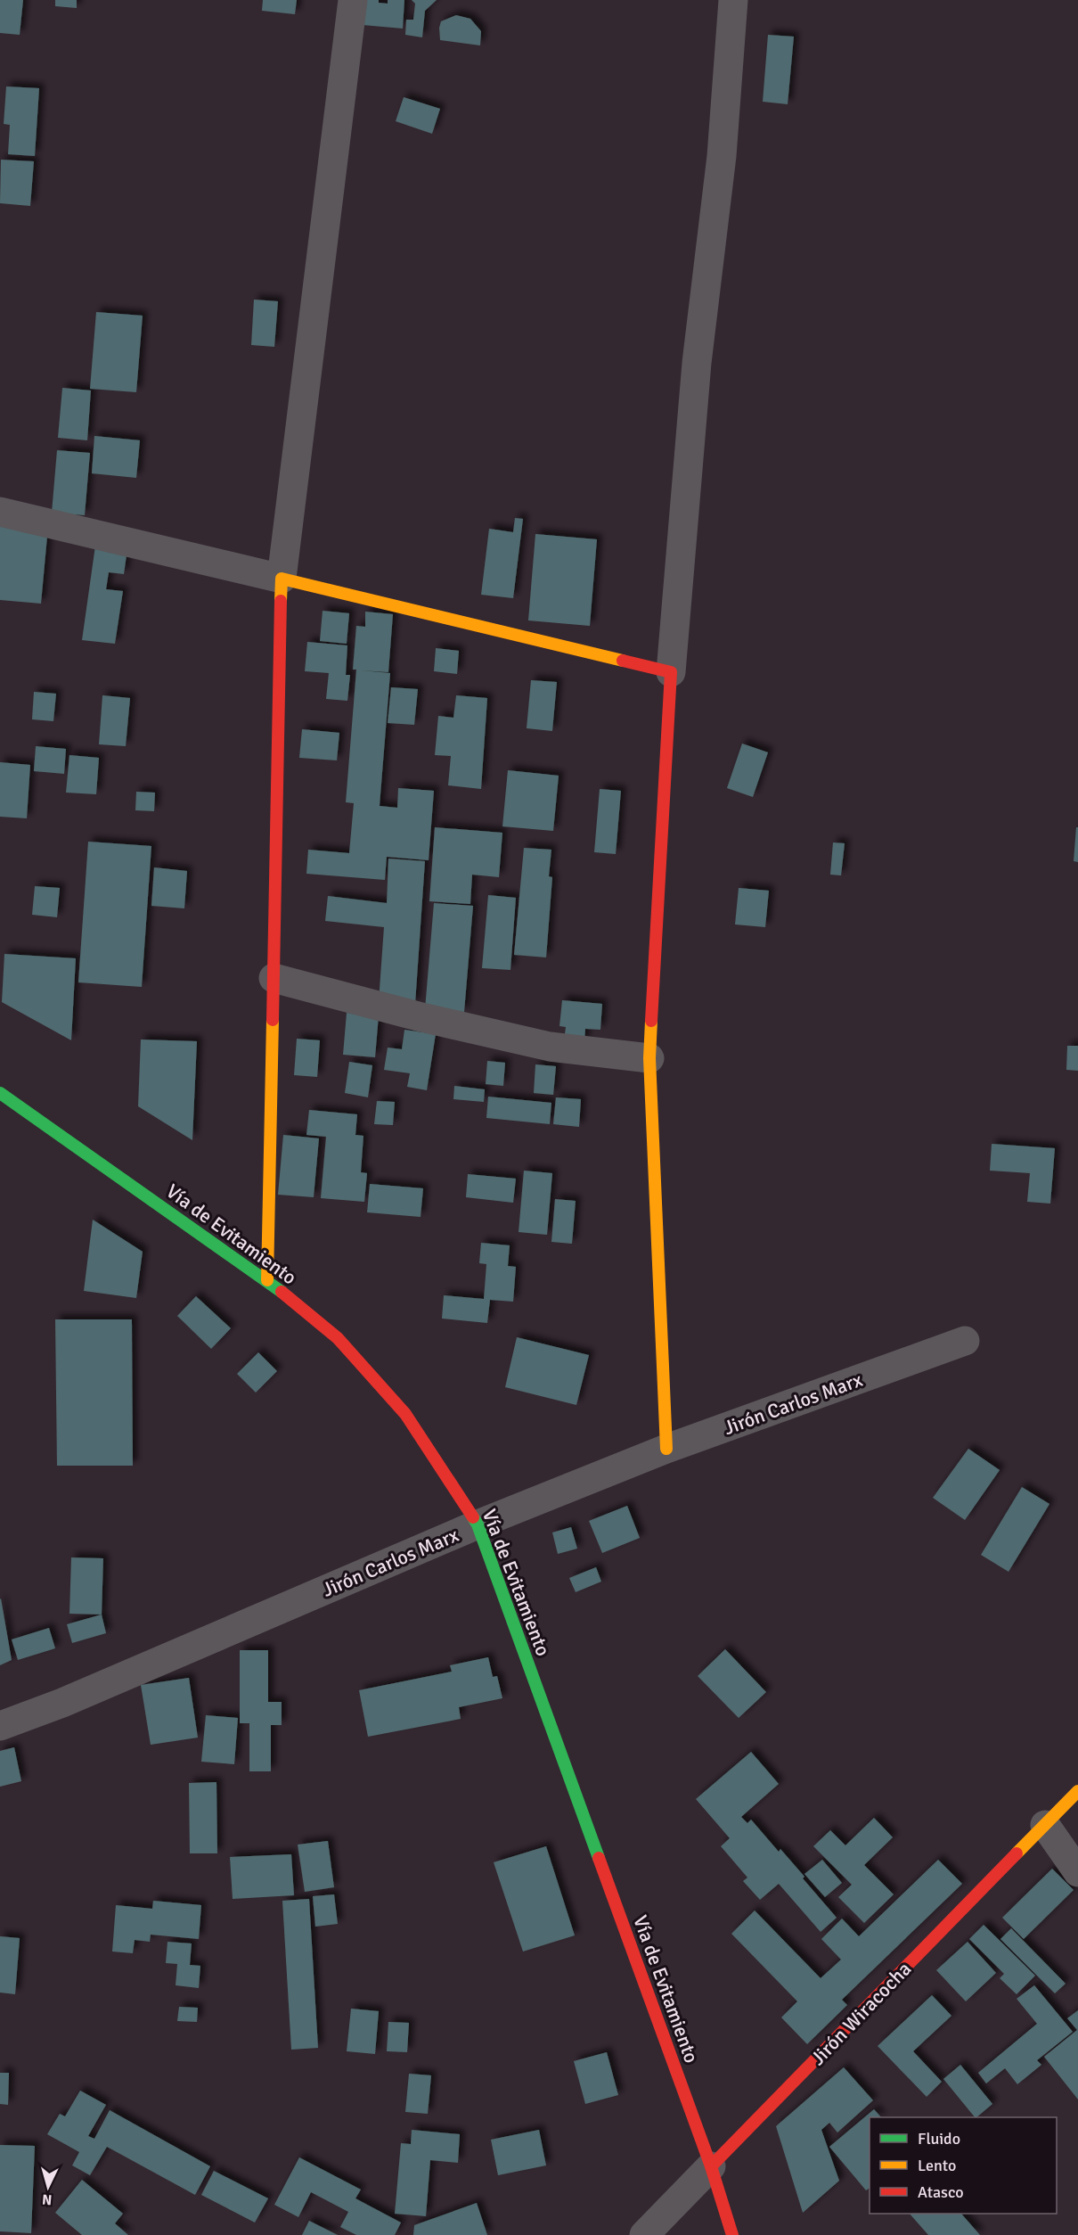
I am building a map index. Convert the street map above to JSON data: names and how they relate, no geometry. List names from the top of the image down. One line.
{"streets":{"main road":["Vía de Evitamiento","Jirón Wiracocha"],"street":["Jirón Carlos Marx"]},"crossings":[["Vía de Evitamiento","Jirón Carlos Marx"],["Vía de Evitamiento","Jirón Wiracocha"]],"legend":["Fluido","Lento","Atasco"],"north":"bottom"}
